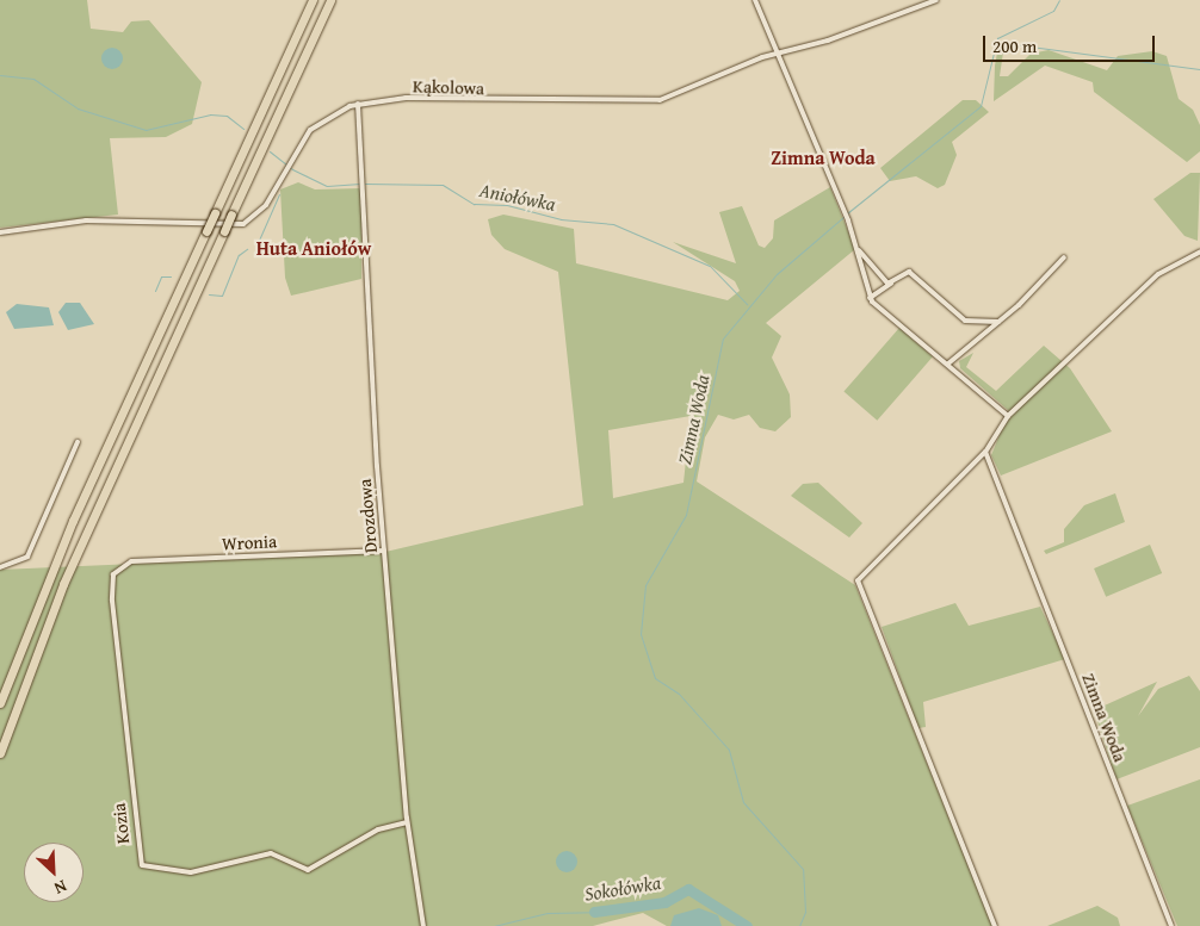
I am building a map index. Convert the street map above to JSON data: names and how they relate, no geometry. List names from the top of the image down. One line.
{"streets":{"street":["Kąkolowa","Drozdowa","Wronia","Zimna Woda","Kozia"]},"crossings":[["Kąkolowa","Drozdowa"],["Drozdowa","Wronia"],["Drozdowa","Kozia"],["Wronia","Kozia"]],"districts":["Zimna Woda","Huta Aniołów"],"water":["Aniołówka","Zimna Woda","Sokołówka"],"scale_bar":"200 m","north":"bottom right"}
